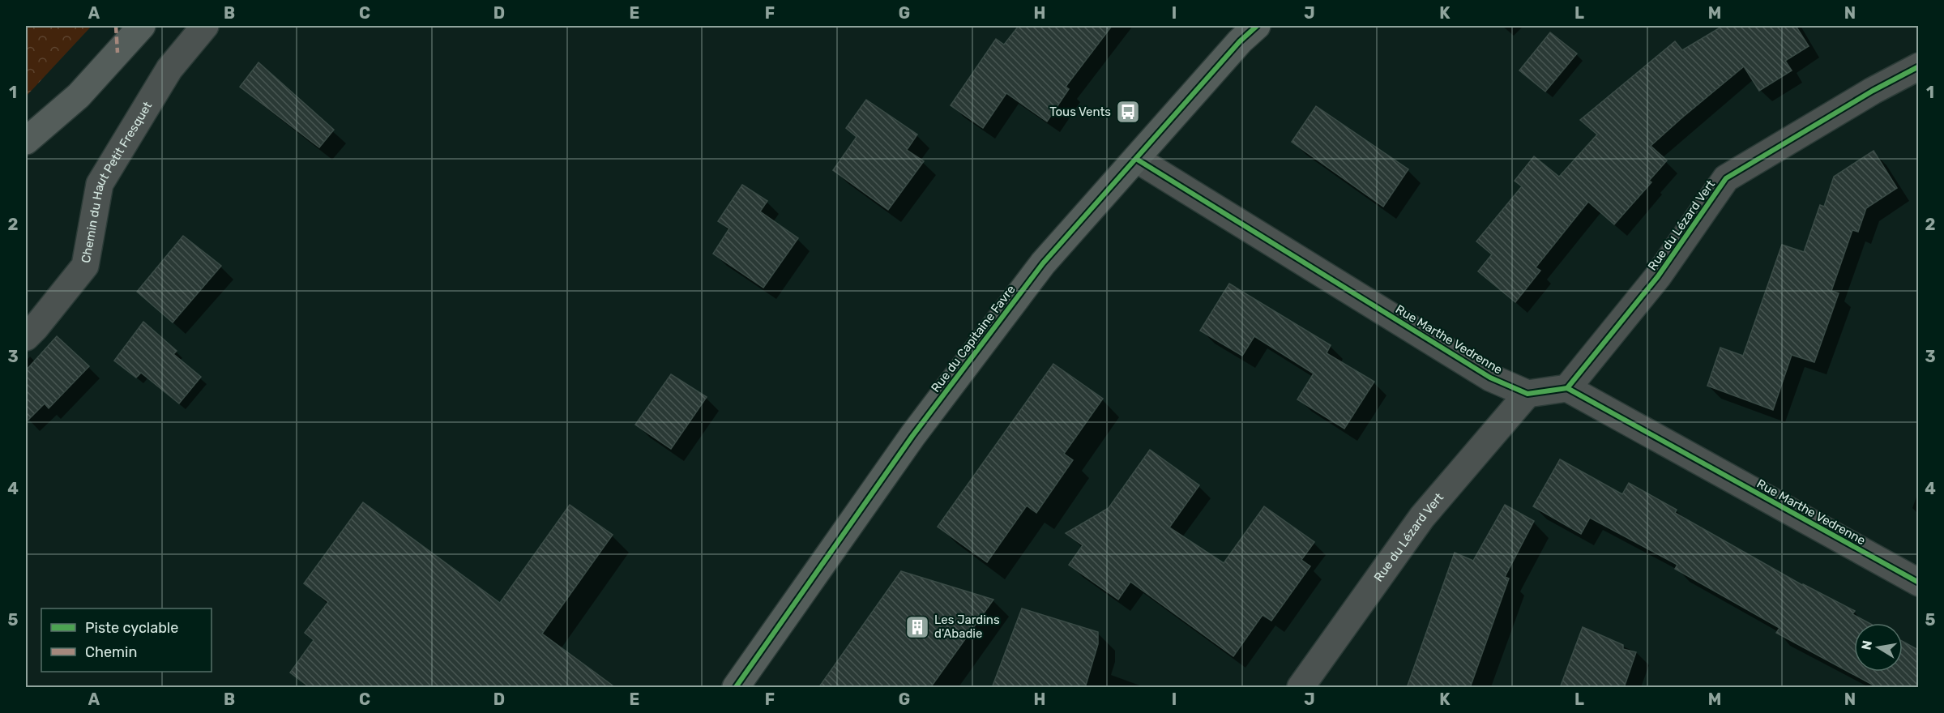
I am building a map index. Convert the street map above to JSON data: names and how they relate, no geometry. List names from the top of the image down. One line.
{"streets":{"street":["Chemin du Haut Petit Fresquet","Rue du Lézard Vert","Rue du Capitaine Favre","Rue Marthe Vedrenne"]},"crossings":[["Rue du Lézard Vert","Rue Marthe Vedrenne"],["Rue du Capitaine Favre","Rue Marthe Vedrenne"]],"places":{"bus stop":["Tous Vents"],"building":["Les Jardins d'Abadie"]},"legend":["Piste cyclable","Chemin"],"north":"left","grid":{"columns":["A","B","C","D","E","F","G","H","I","J","K","L","M","N"],"rows":["1","2","3","4","5"]}}
